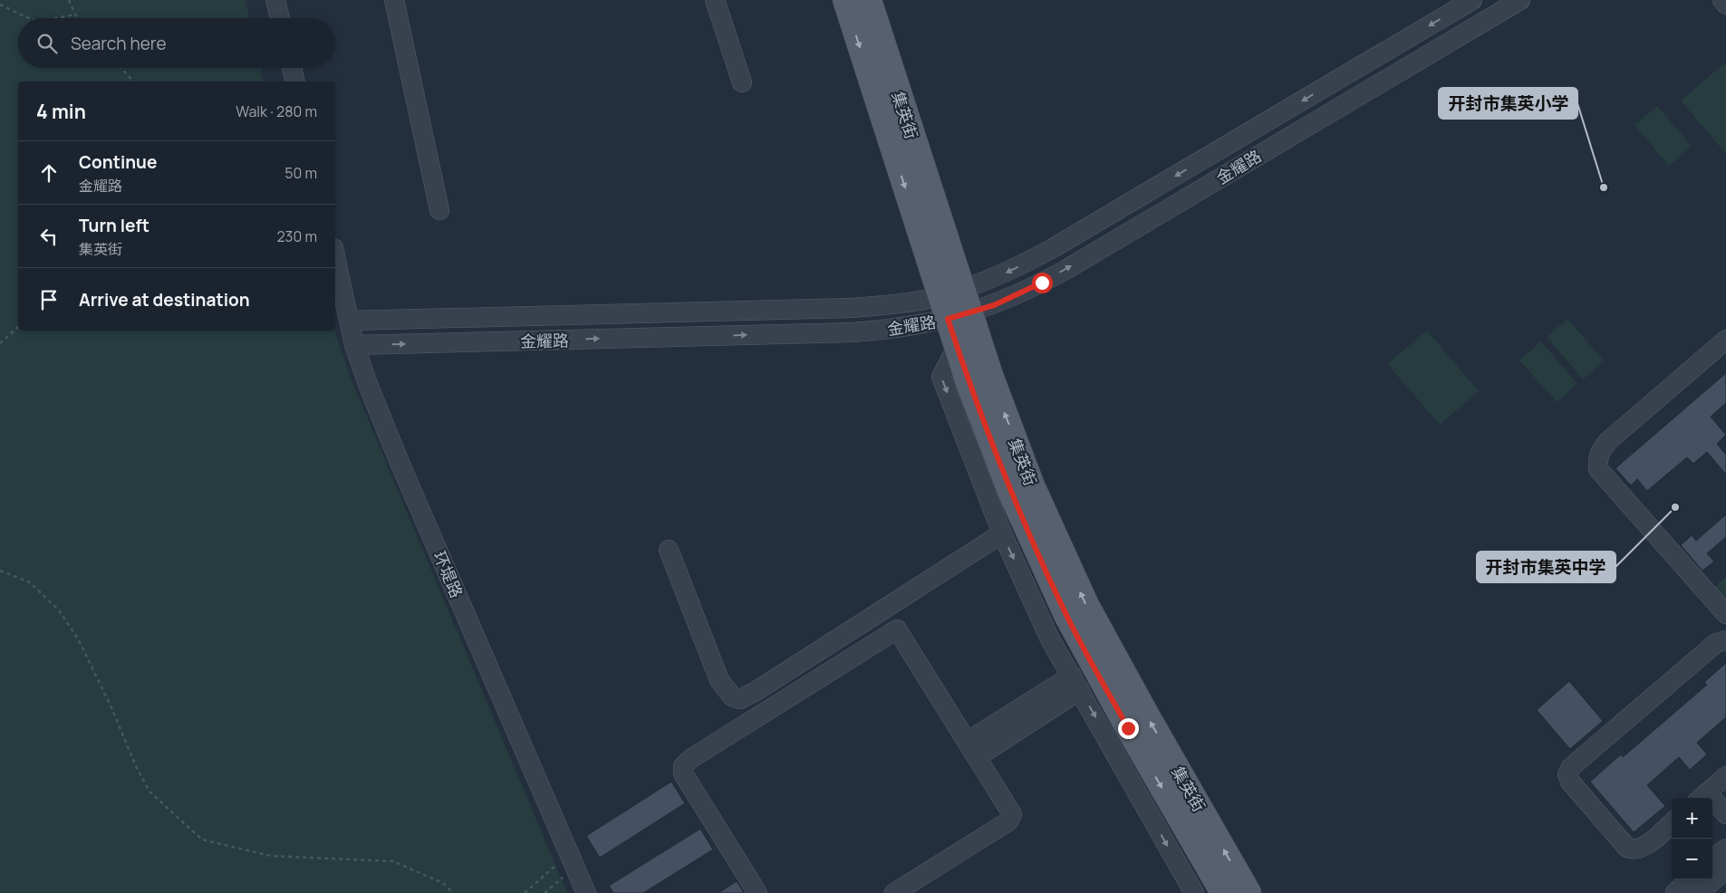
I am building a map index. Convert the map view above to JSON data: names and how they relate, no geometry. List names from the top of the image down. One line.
{"streets":{"main road":["集英街"],"street":["金耀路","环堤路"]},"crossings":[["集英街","金耀路"],["金耀路","环堤路"]],"places":["开封市集英小学","开封市集英中学"],"page":{"search":"Search here","heading":["4 min","Walk · 280 m"],"list":[["Continue","金耀路","50 m"],["Turn left","集英街","230 m"],"Arrive at destination"],"map_buttons":["+","−"]}}
